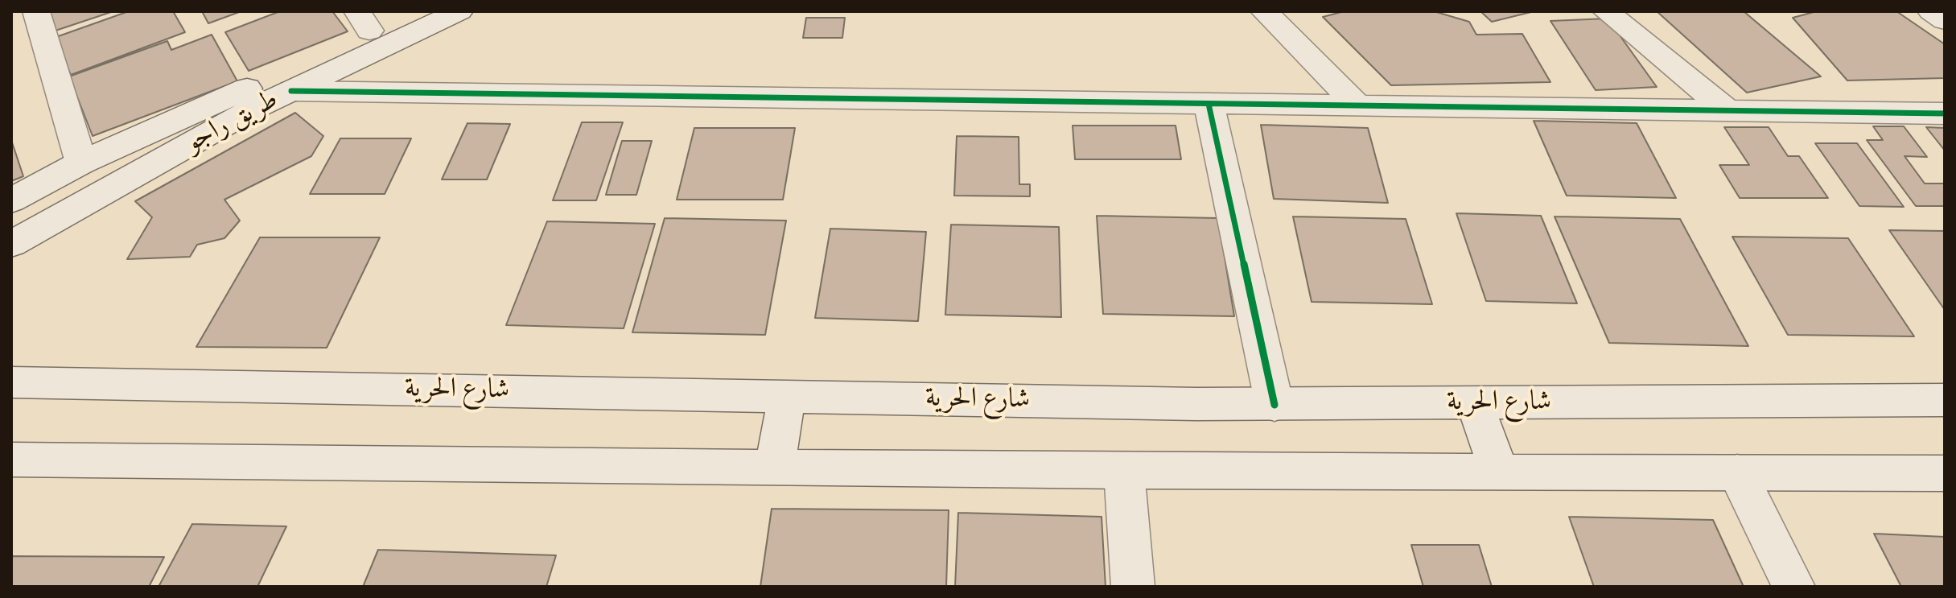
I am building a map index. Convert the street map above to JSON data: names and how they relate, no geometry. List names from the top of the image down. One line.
{"streets":{"main road":["طريق راجو","شارع الحرية"]}}
